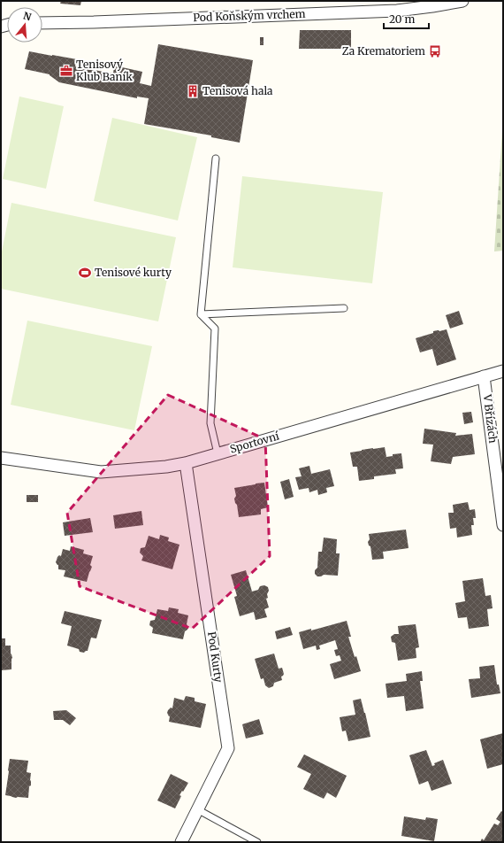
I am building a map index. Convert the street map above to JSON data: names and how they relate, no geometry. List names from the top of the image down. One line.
{"streets":{"street":["Pod Koňským vrchem","V Břízách","Sportovní","Pod Kurty"]},"crossings":[["V Břízách","Sportovní"],["Sportovní","Pod Kurty"]],"places":{"bus stop":["Za Krematoriem"],"office":["Tenisový Klub Baník"],"building":["Tenisová hala"],"sports":["Tenisové kurty"]},"scale_bar":"20 m","north":"top"}
